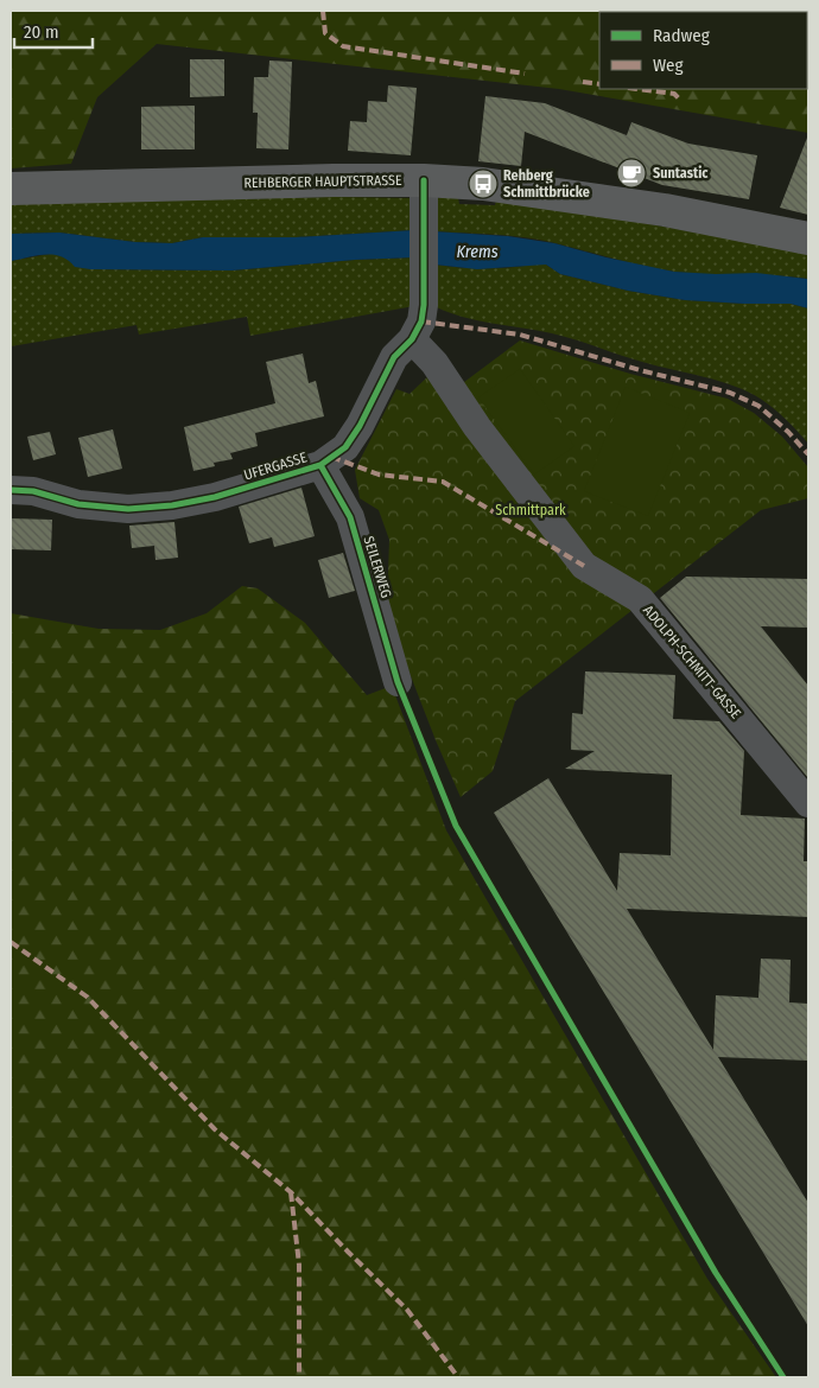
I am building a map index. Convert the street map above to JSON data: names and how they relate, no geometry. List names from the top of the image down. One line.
{"streets":{"main road":["REHBERGER HAUPTSTRASSE"],"street":["UFERGASSE","SEILERWEG","ADOLPH-SCHMITT-GASSE"]},"crossings":[["REHBERGER HAUPTSTRASSE","UFERGASSE"],["UFERGASSE","SEILERWEG"],["UFERGASSE","ADOLPH-SCHMITT-GASSE"]],"water":["Krems"],"parks":["Schmittpark"],"places":{"cafe":["Suntastic"],"bus stop":["Rehberg Schmittbrücke"]},"legend":["Radweg","Weg"],"scale_bar":"20 m"}
